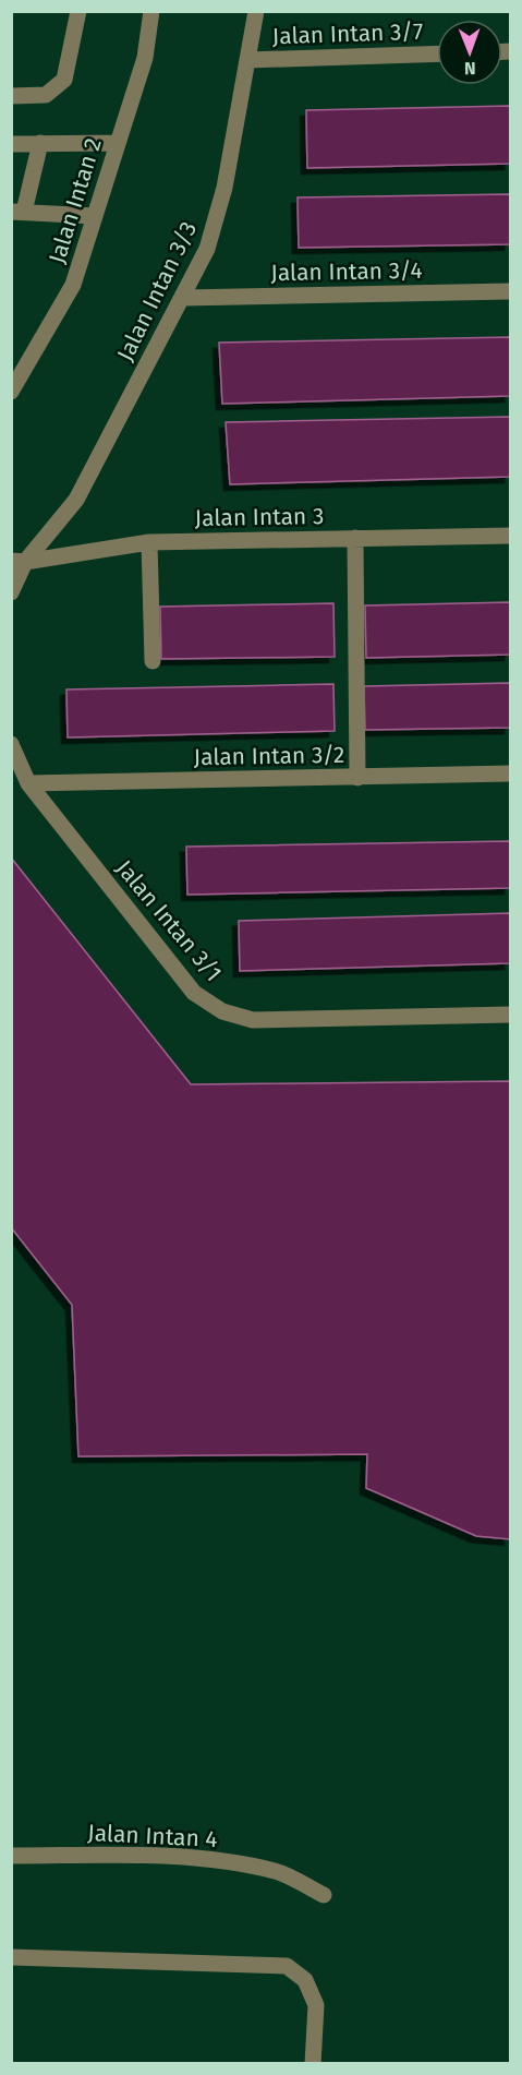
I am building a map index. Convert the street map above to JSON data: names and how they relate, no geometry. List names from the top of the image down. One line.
{"streets":{"street":["Jalan Intan 3/7","Jalan Intan 2","Jalan Intan 3/4","Jalan Intan 3/3","Jalan Intan 3","Jalan Intan 3/2","Jalan Intan 3/1","Jalan Intan 4"]},"crossings":[["Jalan Intan 3/7","Jalan Intan 3/3"],["Jalan Intan 3/4","Jalan Intan 3/3"],["Jalan Intan 3/3","Jalan Intan 3"],["Jalan Intan 3/2","Jalan Intan 3/1"]],"north":"bottom"}
